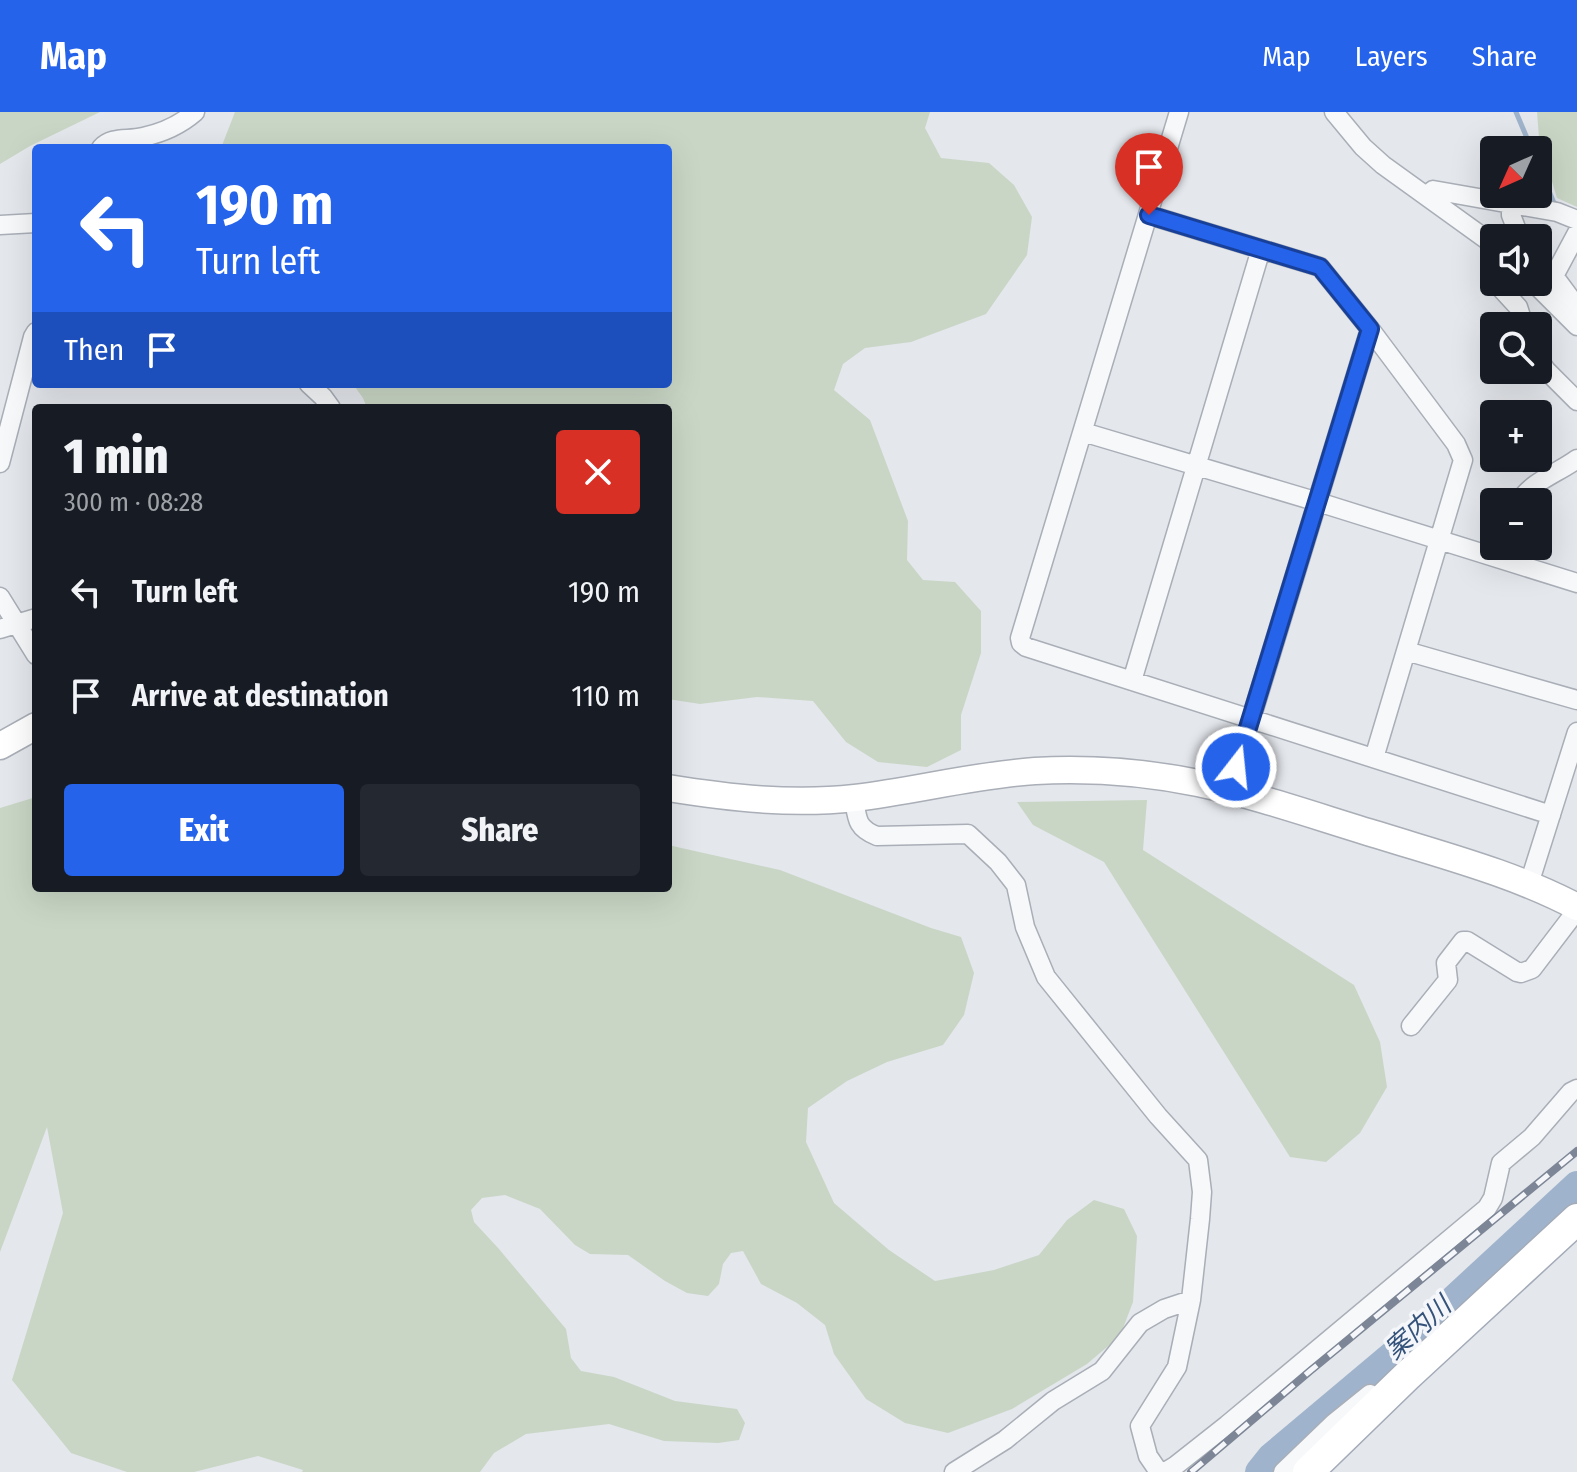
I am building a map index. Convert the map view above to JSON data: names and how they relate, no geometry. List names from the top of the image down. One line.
{"water":["案内川"],"north":"bottom left","page":{"header":"Map","nav":["Map","Layers","Share"],"map_buttons":["+","−"],"turn":["190 m","Turn left"],"then":"Then","heading":["1 min","300 m · 08:28"],"list":[{"name":"Turn left","value":"190 m"},{"name":"Arrive at destination","value":"110 m"}],"buttons":["Exit","Share"]}}
